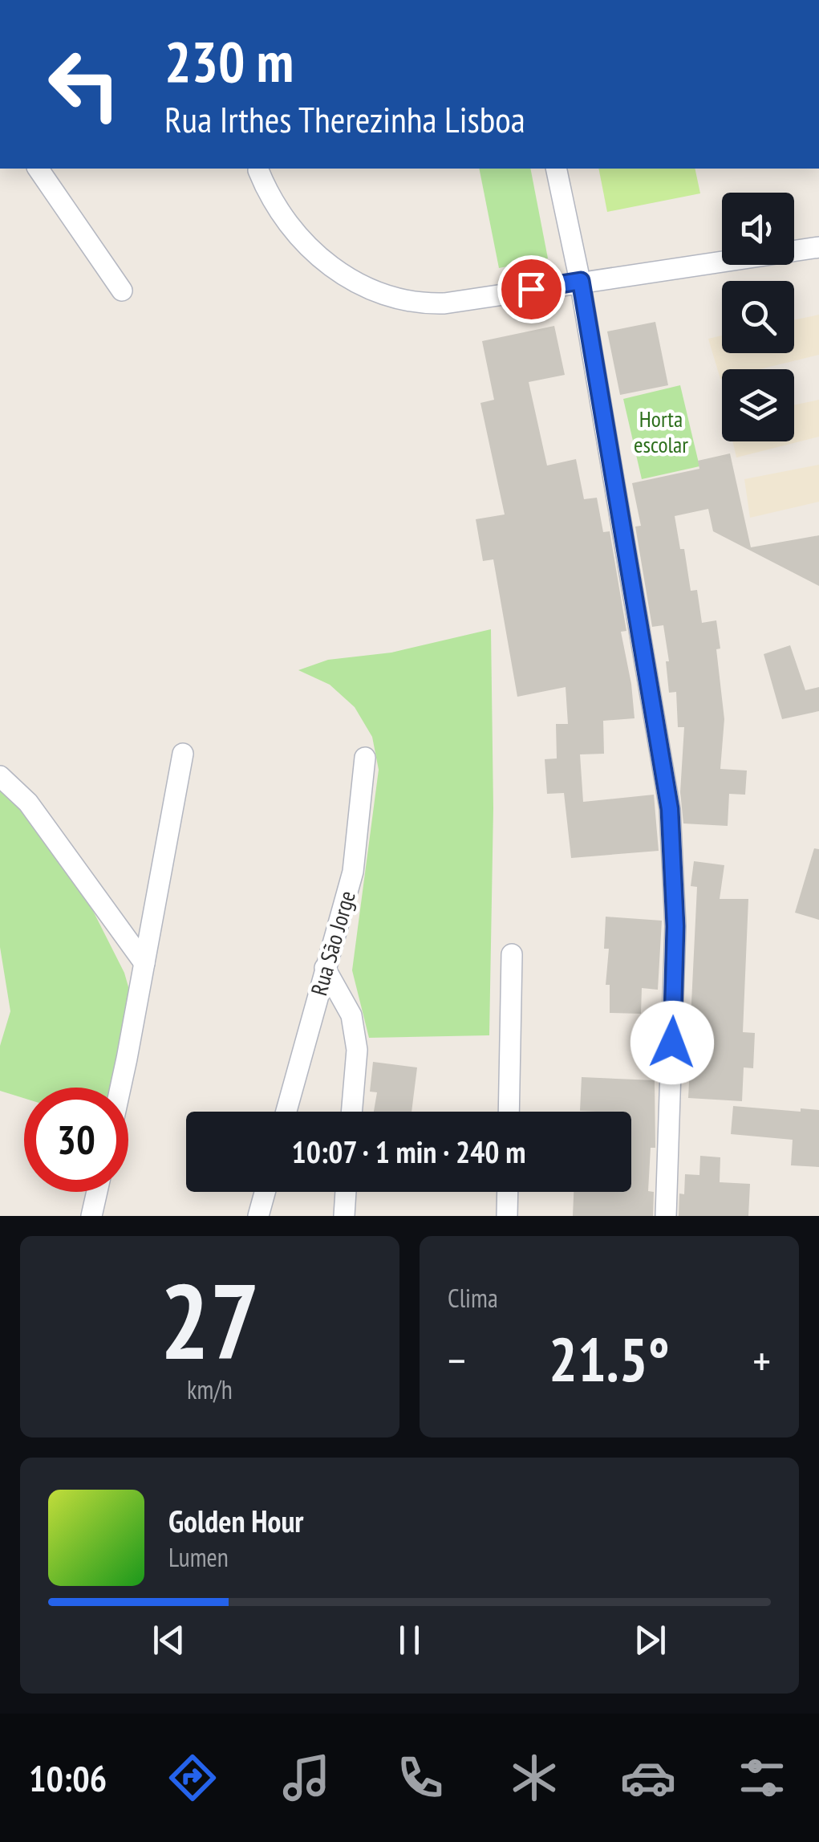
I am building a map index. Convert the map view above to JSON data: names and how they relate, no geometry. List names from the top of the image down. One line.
{"streets":{"street":["Rua São Jorge"]},"parks":["Horta escolar"],"page":{"turn":["230 m","Rua Irthes Therezinha Lisboa"],"limit":"30","trip":"10:07 · 1 min · 240 m","tile":[["27","km/h"],"Clima"],"heat":["−","21.5°","+"],"song":["Golden Hour","Lumen"],"tabs":"10:06"}}
